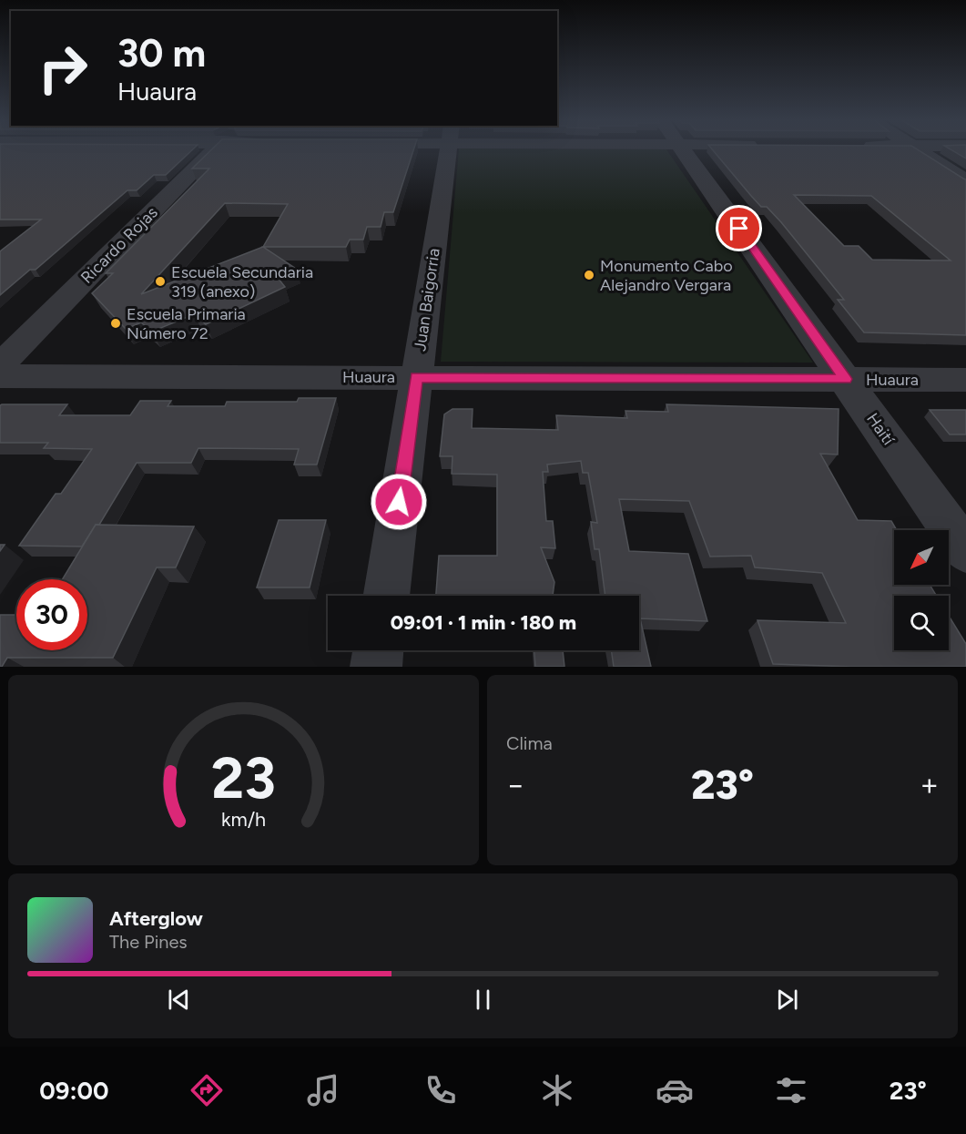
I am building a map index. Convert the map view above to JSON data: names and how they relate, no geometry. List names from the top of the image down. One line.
{"streets":{"street":["Ricardo Rojas","Juan Baigorria","Huaura","Haití"]},"crossings":[["Juan Baigorria","Huaura"],["Huaura","Haití"]],"places":["Monumento Cabo Alejandro Vergara","Escuela Secundaria 319 (anexo)","Escuela Primaria Número 72"],"north":"bottom left","page":{"turn":["30 m","Huaura"],"limit":"30","trip":"09:01 · 1 min · 180 m","tile":"Clima","heat":["−","23°","+"],"song":["Afterglow","The Pines"],"tabs":["09:00","23°"],"gauge":["23","km/h"]}}
